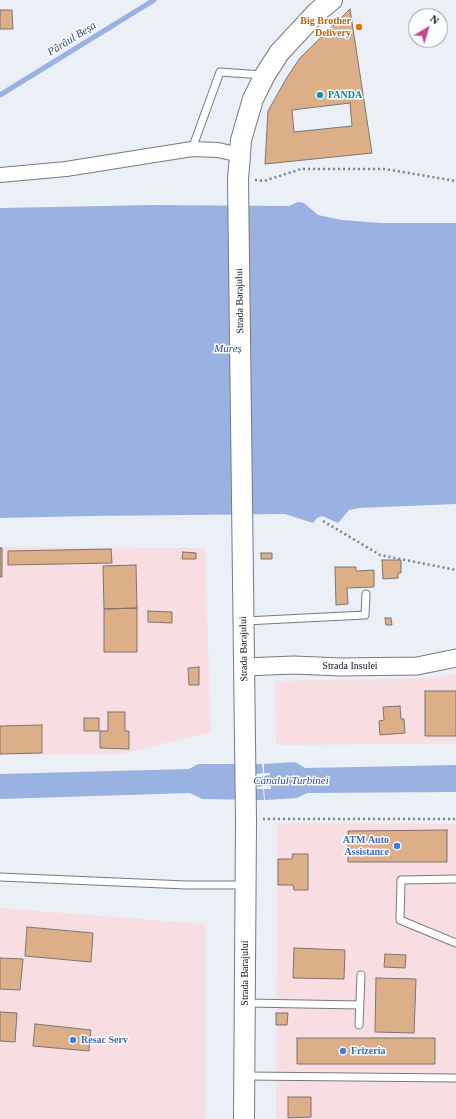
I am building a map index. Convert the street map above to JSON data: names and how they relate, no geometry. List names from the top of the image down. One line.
{"streets":{"main road":["Strada Barajului"],"street":["Strada Insulei"]},"crossings":[["Strada Barajului","Strada Insulei"]],"water":["Pârâul Beșa","Mureș","Canalul Turbinei"],"places":["Big Brother Delivery","PANDA","ATM Auto Assistance","Resac Serv","Frizeria"],"north":"top right"}
